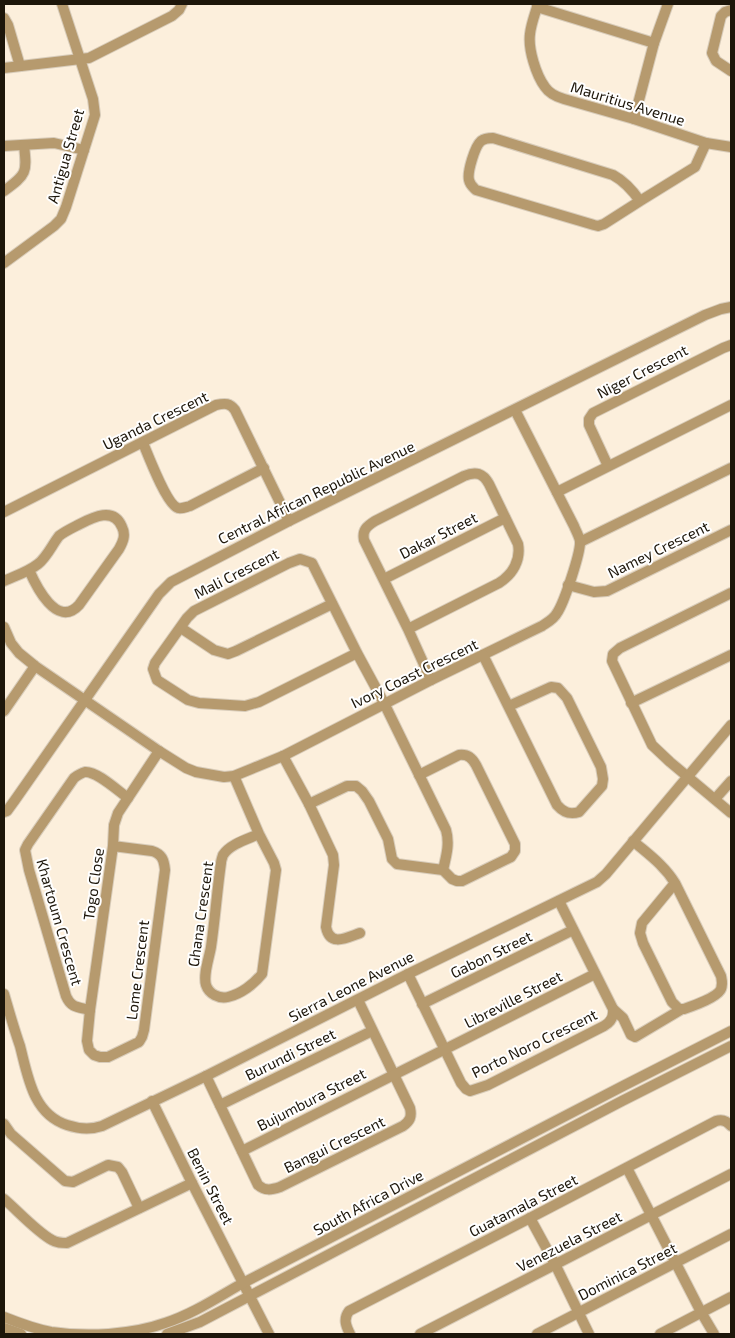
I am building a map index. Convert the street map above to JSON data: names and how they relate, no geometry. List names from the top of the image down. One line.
{"streets":{"street":["Mauritius Avenue","Antigua Street","Niger Crescent","Uganda Crescent","Central African Republic Avenue","Dakar Street","Namey Crescent","Mali Crescent","Ivory Coast Crescent","Togo Close","Ghana Crescent","Khartoum Crescent","Gabon Street","Lome Crescent","Sierra Leone Avenue","Libreville Street","Porto Noro Crescent","Burundi Street","Bujumbura Street","Bangui Crescent","Benin Street","South Africa Drive","Guatamala Street","Venezuela Street","Dominica Street"]},"crossings":[["Uganda Crescent","Central African Republic Avenue"],["Central African Republic Avenue","Ivory Coast Crescent"],["Namey Crescent","Ivory Coast Crescent"],["Mali Crescent","Ivory Coast Crescent"],["Ivory Coast Crescent","Togo Close"],["Ivory Coast Crescent","Ghana Crescent"],["Togo Close","Khartoum Crescent"],["Togo Close","Lome Crescent"],["Khartoum Crescent","Lome Crescent"],["Gabon Street","Porto Noro Crescent"],["Sierra Leone Avenue","Porto Noro Crescent"],["Sierra Leone Avenue","Bangui Crescent"],["Sierra Leone Avenue","Benin Street"],["Libreville Street","Porto Noro Crescent"],["Libreville Street","Bujumbura Street"],["Libreville Street","Bangui Crescent"],["Burundi Street","Bangui Crescent"],["Bujumbura Street","Bangui Crescent"],["Benin Street","South Africa Drive"]]}
